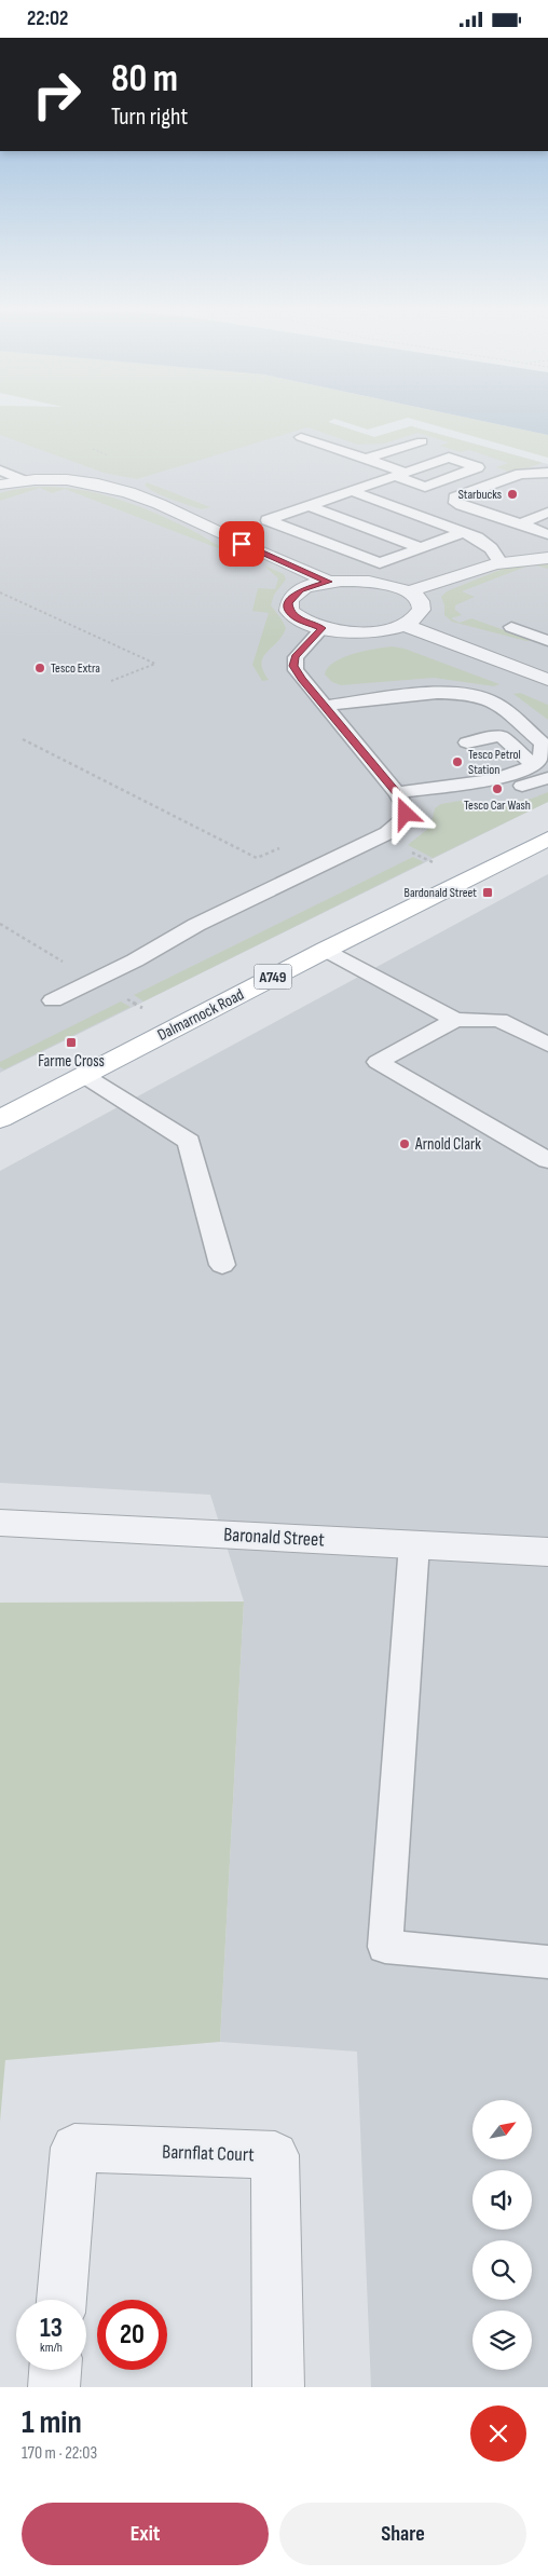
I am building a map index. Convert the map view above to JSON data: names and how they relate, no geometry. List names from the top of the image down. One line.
{"streets":{"main road":["A749","Dalmarnock Road"],"street":["Baronald Street","Barnflat Court"]},"places":{"other":["Starbucks","Tesco Extra","Tesco Petrol Station","Tesco Car Wash","Arnold Clark"],"transit":["Bardonald Street","Farme Cross"]},"north":"top right","page":{"status":"22:02","turn":["80 m","Turn right"],"speed":"13 km/h","limit":"20","heading":["1 min","170 m · 22:03"],"buttons":["Exit","Share"]}}
